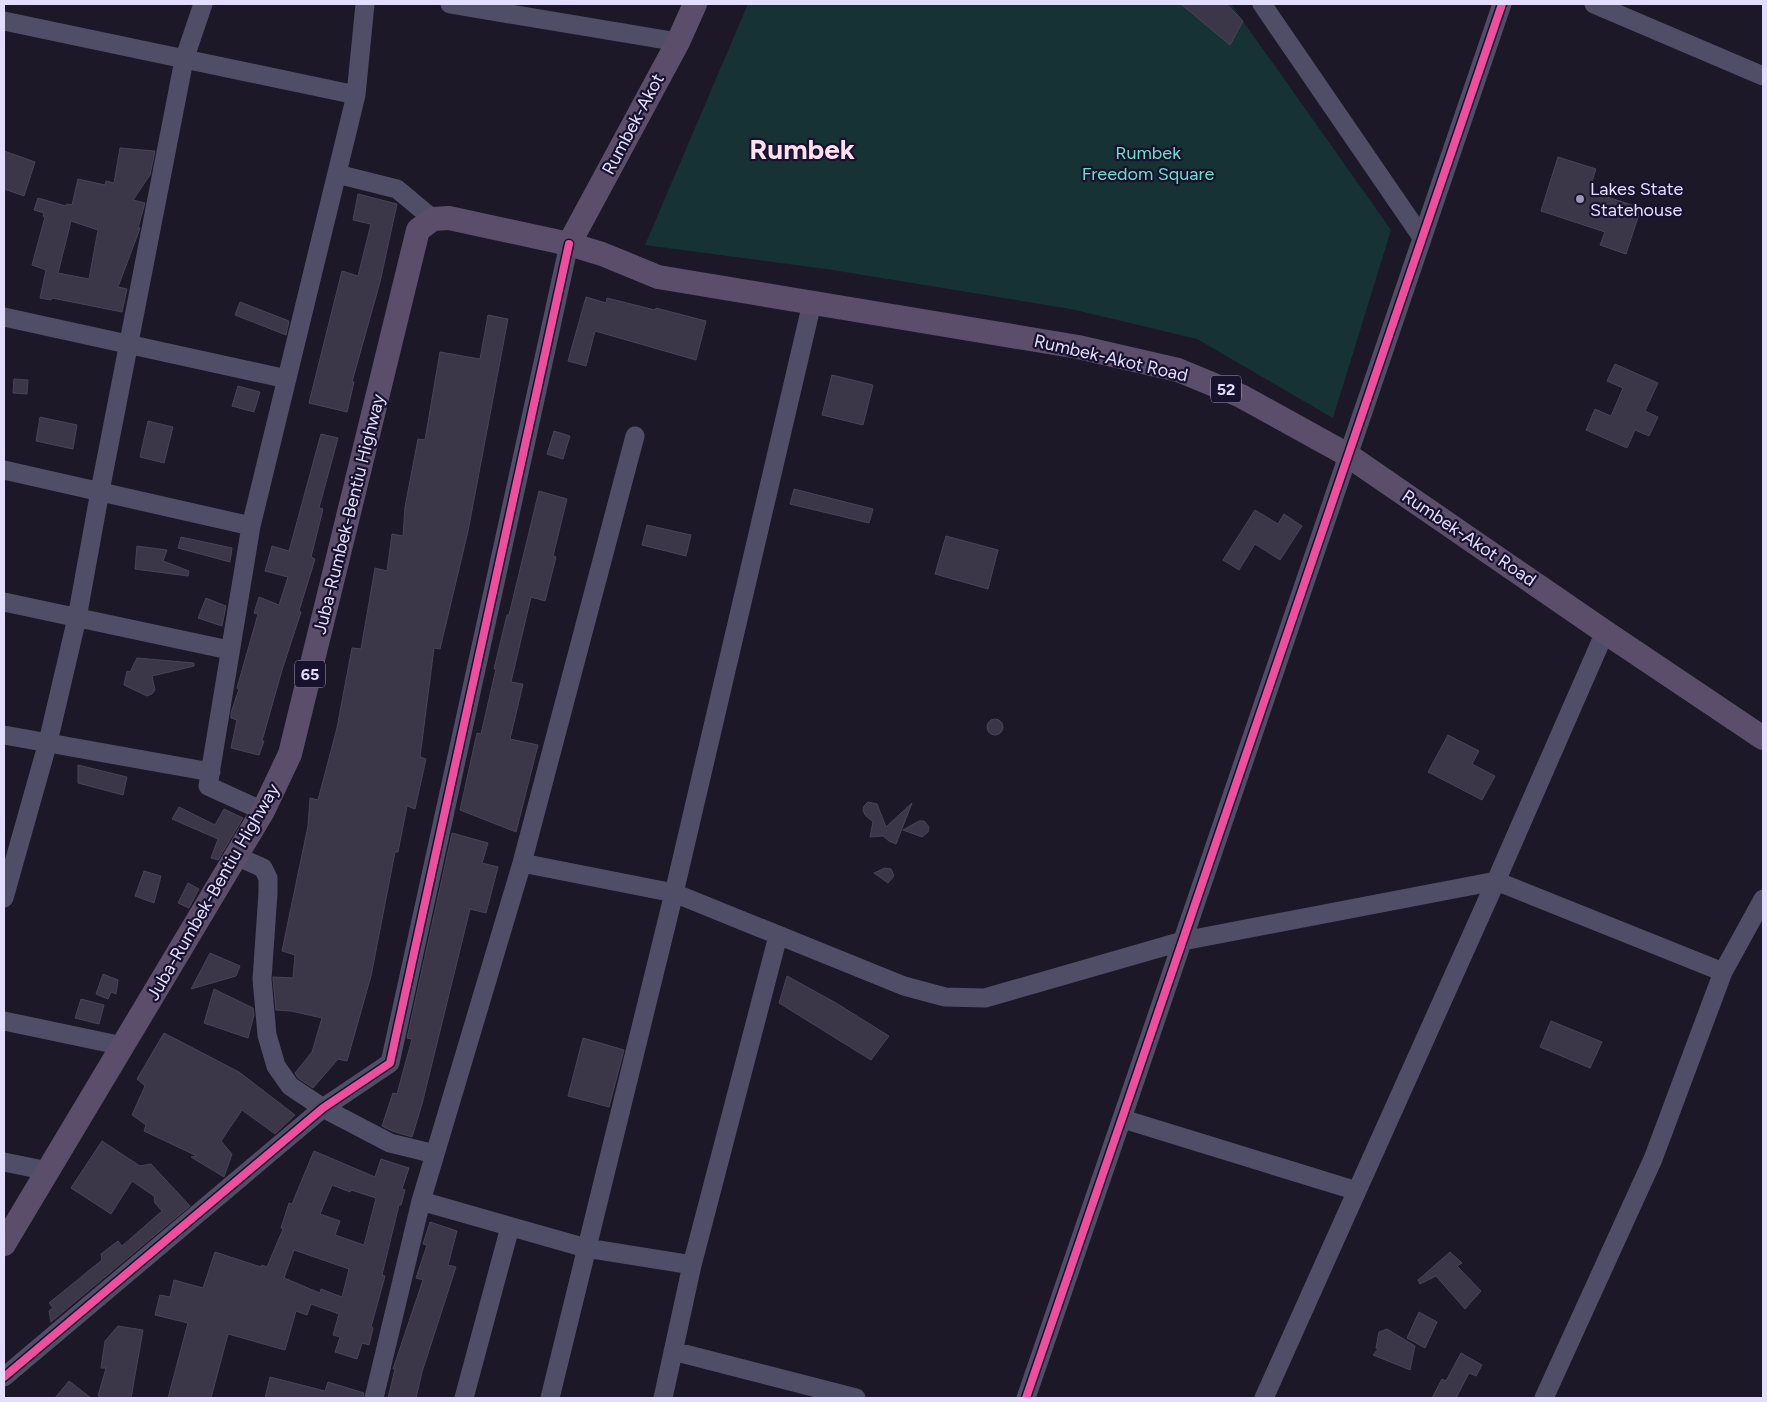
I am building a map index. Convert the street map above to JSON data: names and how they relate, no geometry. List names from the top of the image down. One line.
{"streets":{"main road":["Rumbek-Akot","Rumbek-Akot Road","52","Juba-Rumbek-Bentiu Highway","65"]},"crossings":[["Rumbek-Akot","Rumbek-Akot Road"]],"districts":["Rumbek"],"parks":["Rumbek Freedom Square"],"places":["Lakes State Statehouse"]}
